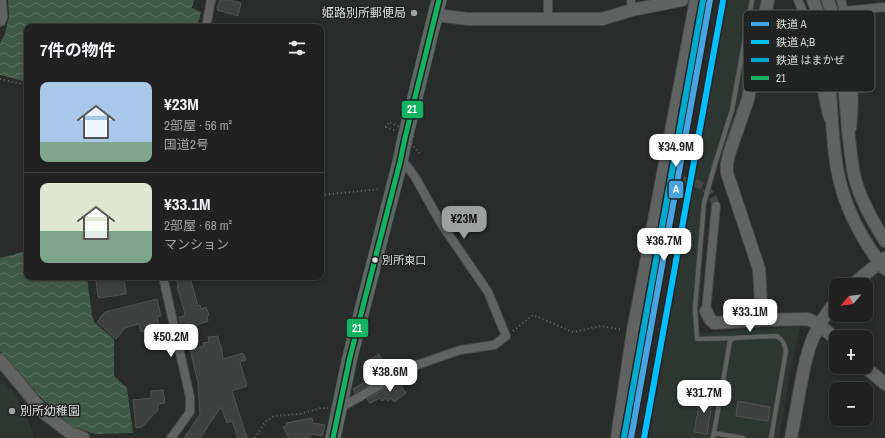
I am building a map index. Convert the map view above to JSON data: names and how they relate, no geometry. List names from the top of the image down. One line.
{"places":["姫路別所郵便局","別所東口","別所幼稚園"],"lines":["rail line A","rail line はまかぜ","transit line 21","rail line A;B"],"legend":["鉄道 A","鉄道 A;B","鉄道 はまかぜ","21"],"north":"bottom left","page":{"heading":"7件の物件","list":[{"name":"¥23M","note":"2部屋 · 56 m² · 国道2号"},{"name":"¥33.1M","note":"2部屋 · 68 m² · マンション"}],"price":["¥34.9M","¥23M","¥36.7M","¥33.1M","¥50.2M","¥38.6M","¥31.7M"],"map_buttons":["+","−"]}}
